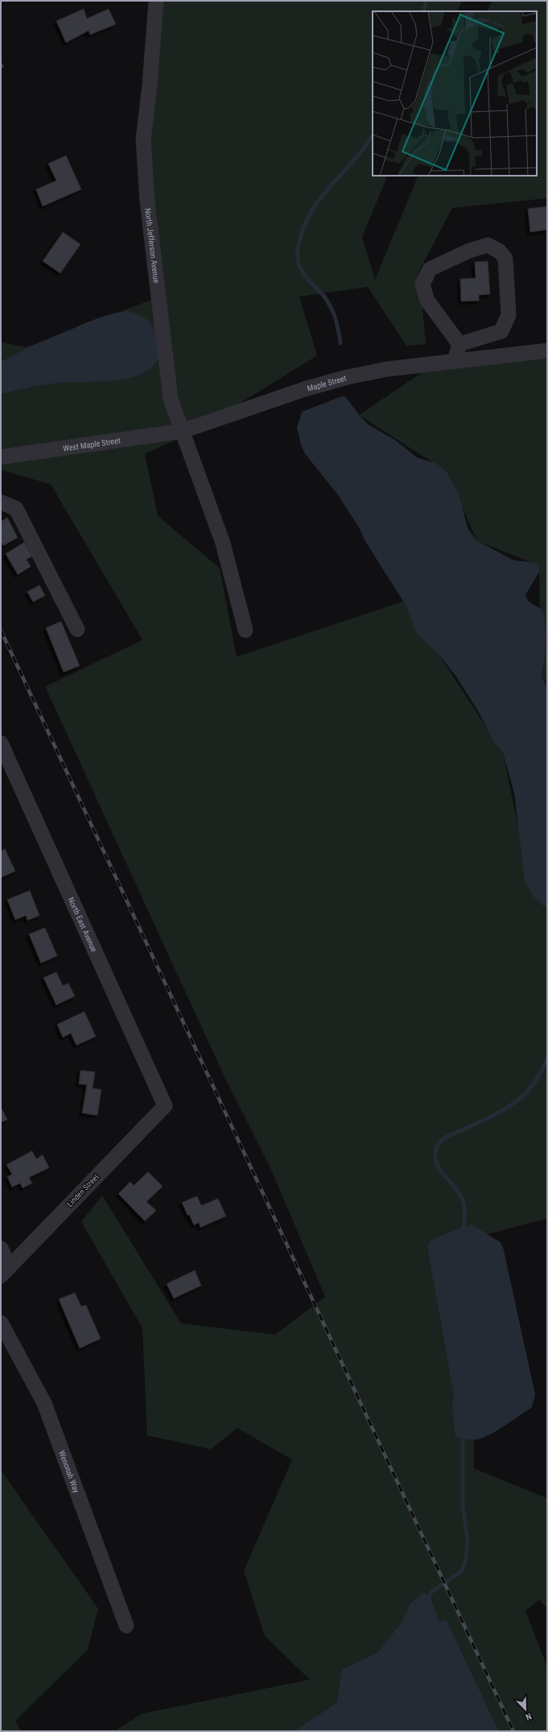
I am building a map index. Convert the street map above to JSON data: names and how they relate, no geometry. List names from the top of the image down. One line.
{"streets":{"street":["North Jefferson Avenue","Maple Street","West Maple Street","North East Avenue","Linden Street","Wenonah Way"]},"crossings":[["North Jefferson Avenue","Maple Street"],["North Jefferson Avenue","West Maple Street"],["Maple Street","West Maple Street"],["North East Avenue","Linden Street"]],"north":"bottom right"}
